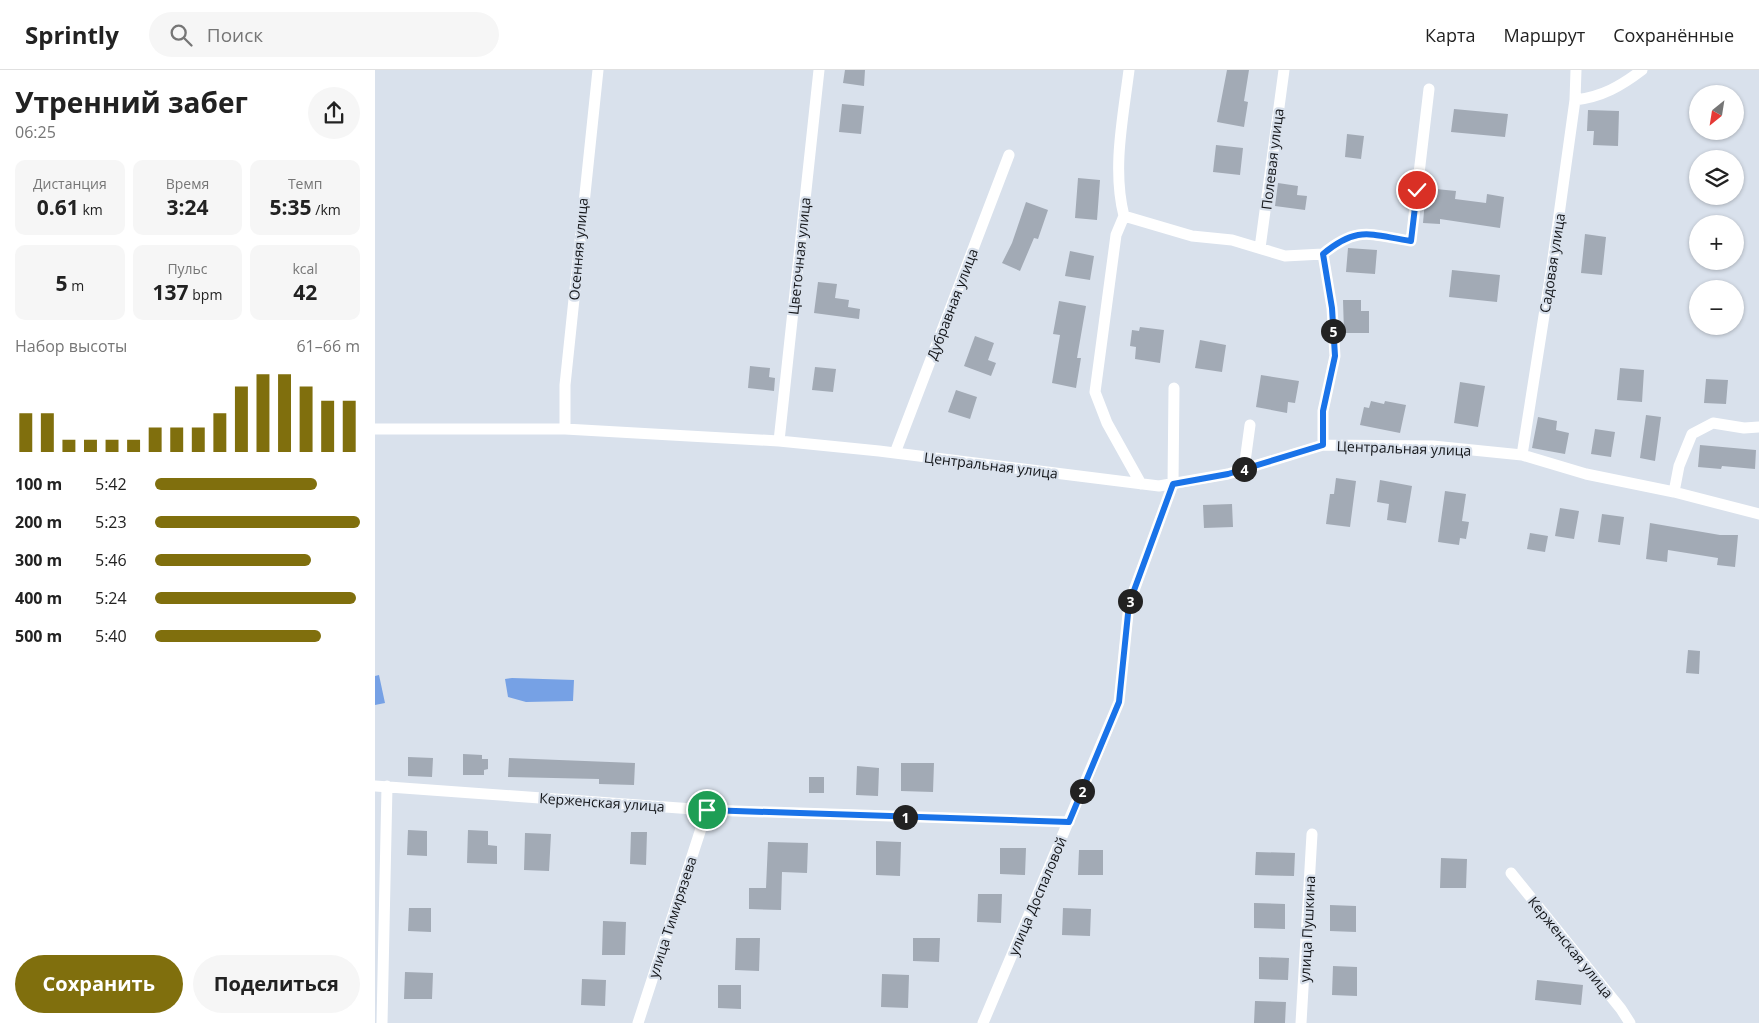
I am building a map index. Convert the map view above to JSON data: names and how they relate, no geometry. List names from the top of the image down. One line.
{"streets":{"street":["Полевая улица","Осенняя улица","Цветочная улица","Садовая улица","Дубравная улица","Центральная улица","Керженская улица","улица Доспаловой","улица Тимирязева","улица Пушкина"]},"crossings":[["Осенняя улица","Центральная улица"],["Цветочная улица","Центральная улица"],["Садовая улица","Центральная улица"],["Дубравная улица","Центральная улица"],["Центральная улица","улица Доспаловой"],["Керженская улица","улица Доспаловой"],["Керженская улица","улица Тимирязева"]],"north":"bottom left","page":{"header":"Sprintly","search":"Поиск","nav":["Карта","Маршрут","Сохранённые"],"heading":["Утренний забег","06:25"],"map_buttons":["+","−"],"stats":[["Дистанция","0.61 km"],["Время","3:24"],["Темп","5:35 /km"],["5 m"],["Пульс","137 bpm"],["kcal","42"]],"pins":["5","4","3","2","1"],"chart":["Набор высоты","61–66 m"],"list":[{"name":"100 m","note":"5:42"},{"name":"200 m","note":"5:23"},{"name":"300 m","note":"5:46"},{"name":"400 m","note":"5:24"},{"name":"500 m","note":"5:40"}],"buttons":["Сохранить","Поделиться"]}}
